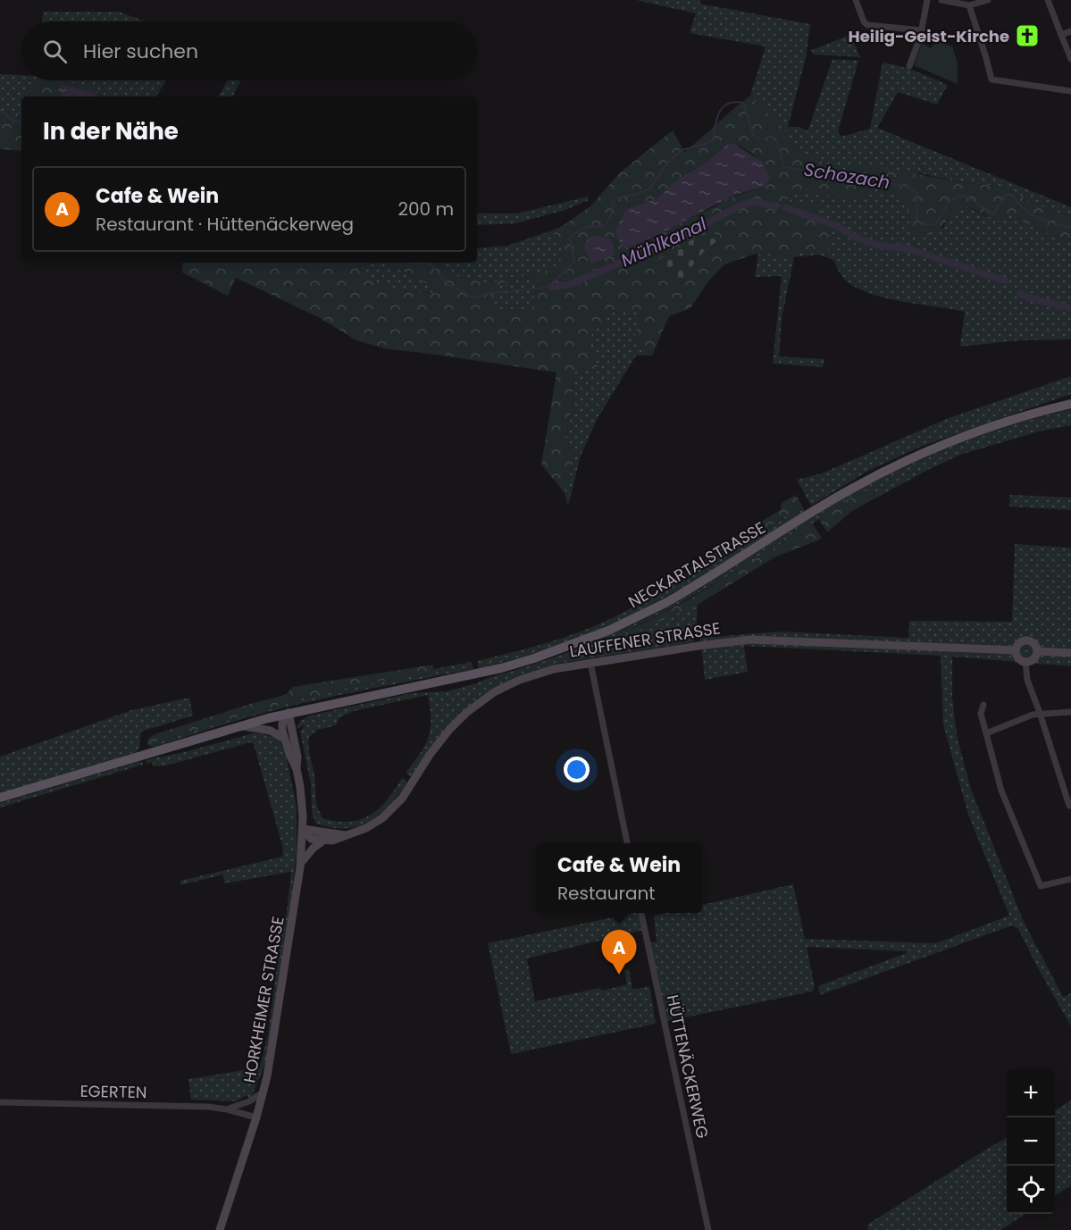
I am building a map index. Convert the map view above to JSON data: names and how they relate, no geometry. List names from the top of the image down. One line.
{"streets":{"main road":["NECKARTALSTRASSE"],"street":["LAUFFENER STRASSE","HORKHEIMER STRASSE","HÜTTENÄCKERWEG","EGERTEN"]},"crossings":[["NECKARTALSTRASSE","HORKHEIMER STRASSE"],["HORKHEIMER STRASSE","EGERTEN"]],"water":["Schozach","Mühlkanal"],"places":{"church":["Heilig-Geist-Kirche"]},"page":{"search":"Hier suchen","heading":"In der Nähe","list":[{"mark":"A","name":"Cafe & Wein","note":"Restaurant · Hüttenäckerweg","value":"200 m"}],"popup":["Cafe & Wein","Restaurant"],"pins":"A","map_buttons":["+","−"]}}
